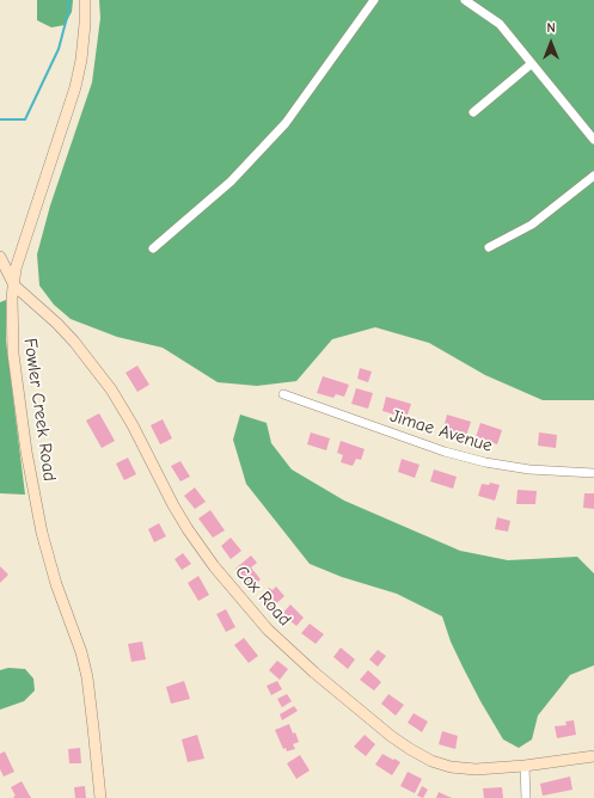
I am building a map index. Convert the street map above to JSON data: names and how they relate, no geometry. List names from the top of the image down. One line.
{"streets":{"street":["Fowler Creek Road","Jimae Avenue","Cox Road"]},"crossings":[["Fowler Creek Road","Cox Road"]],"north":"top"}
